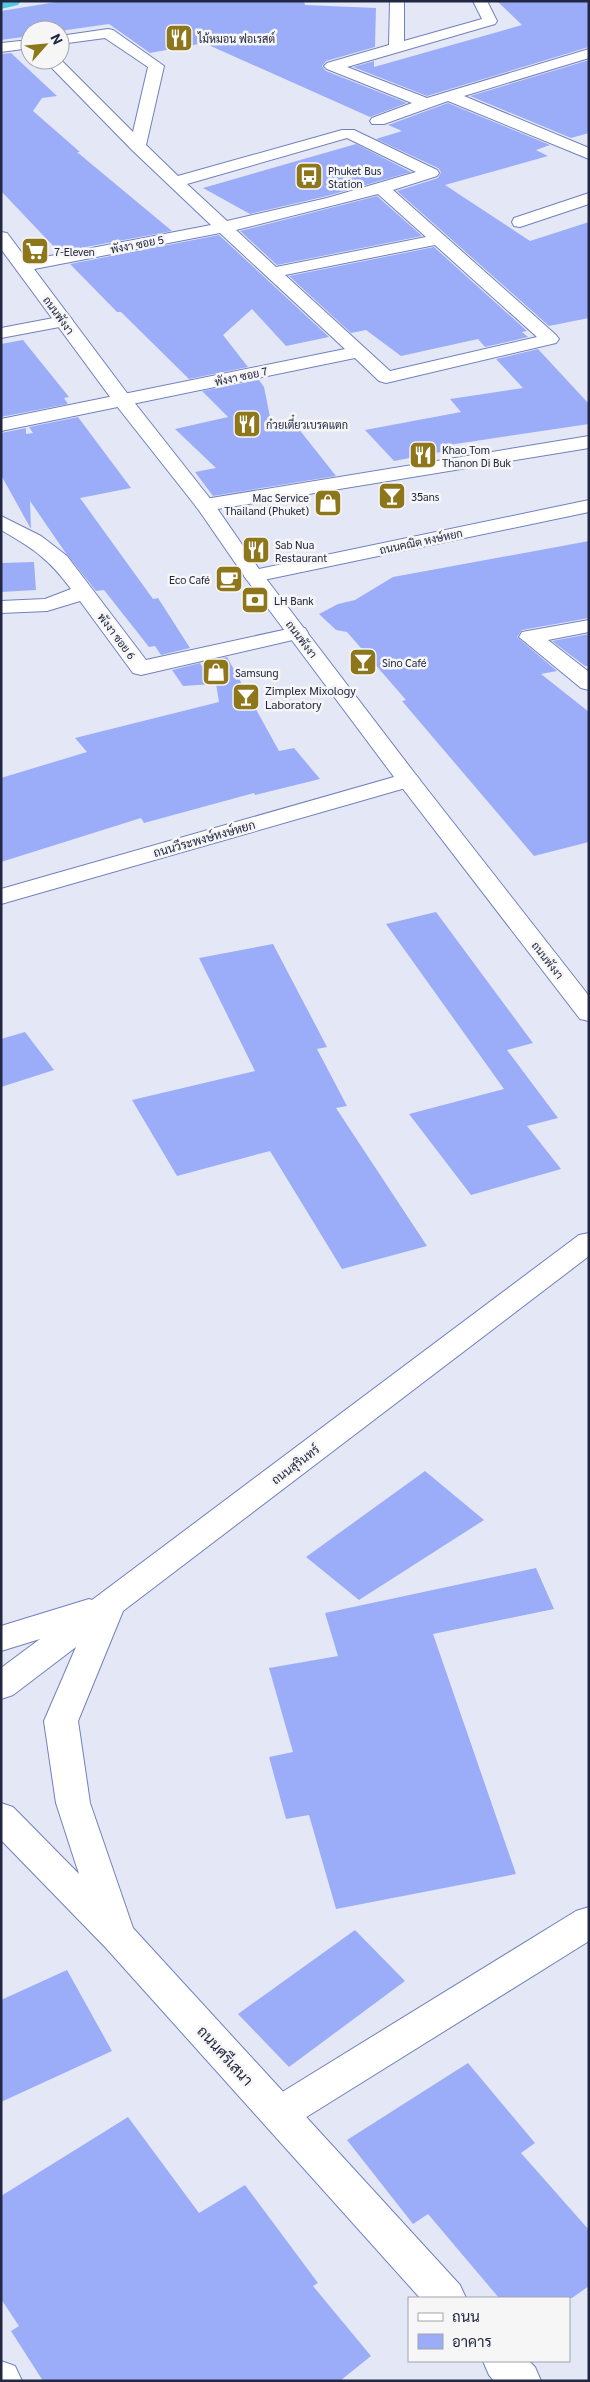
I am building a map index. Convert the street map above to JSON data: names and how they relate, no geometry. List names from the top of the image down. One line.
{"streets":{"street":["พังงา ซอย 5","ถนนพังงา","พังงา ซอย 7","ถนนคณิต หงษ์หยก","พังงา ซอย 6","ถนนวีระพงษ์หงษ์หยก","ถนนสุรินทร์","ถนนศรีเสนา"]},"crossings":[["พังงา ซอย 5","ถนนพังงา"],["ถนนพังงา","พังงา ซอย 7"],["ถนนพังงา","ถนนคณิต หงษ์หยก"],["ถนนพังงา","พังงา ซอย 6"],["ถนนพังงา","ถนนวีระพงษ์หงษ์หยก"]],"places":{"restaurant":["ไม้หมอน ฟอเรสต์","ก๋วยเตี๋ยวเบรคแตก","Khao Tom Thanon Di Buk","Sab Nua Restaurant"],"bus stop":["Phuket Bus Station"],"supermarket":["7-Eleven"],"bar":["35ans","Sino Café","Zimplex Mixology Laboratory"],"shop":["Mac Service Thailand (Phuket)","Samsung"],"cafe":["Eco Café"],"bank":["LH Bank"]},"legend":["ถนน","อาคาร"],"north":"top right"}
